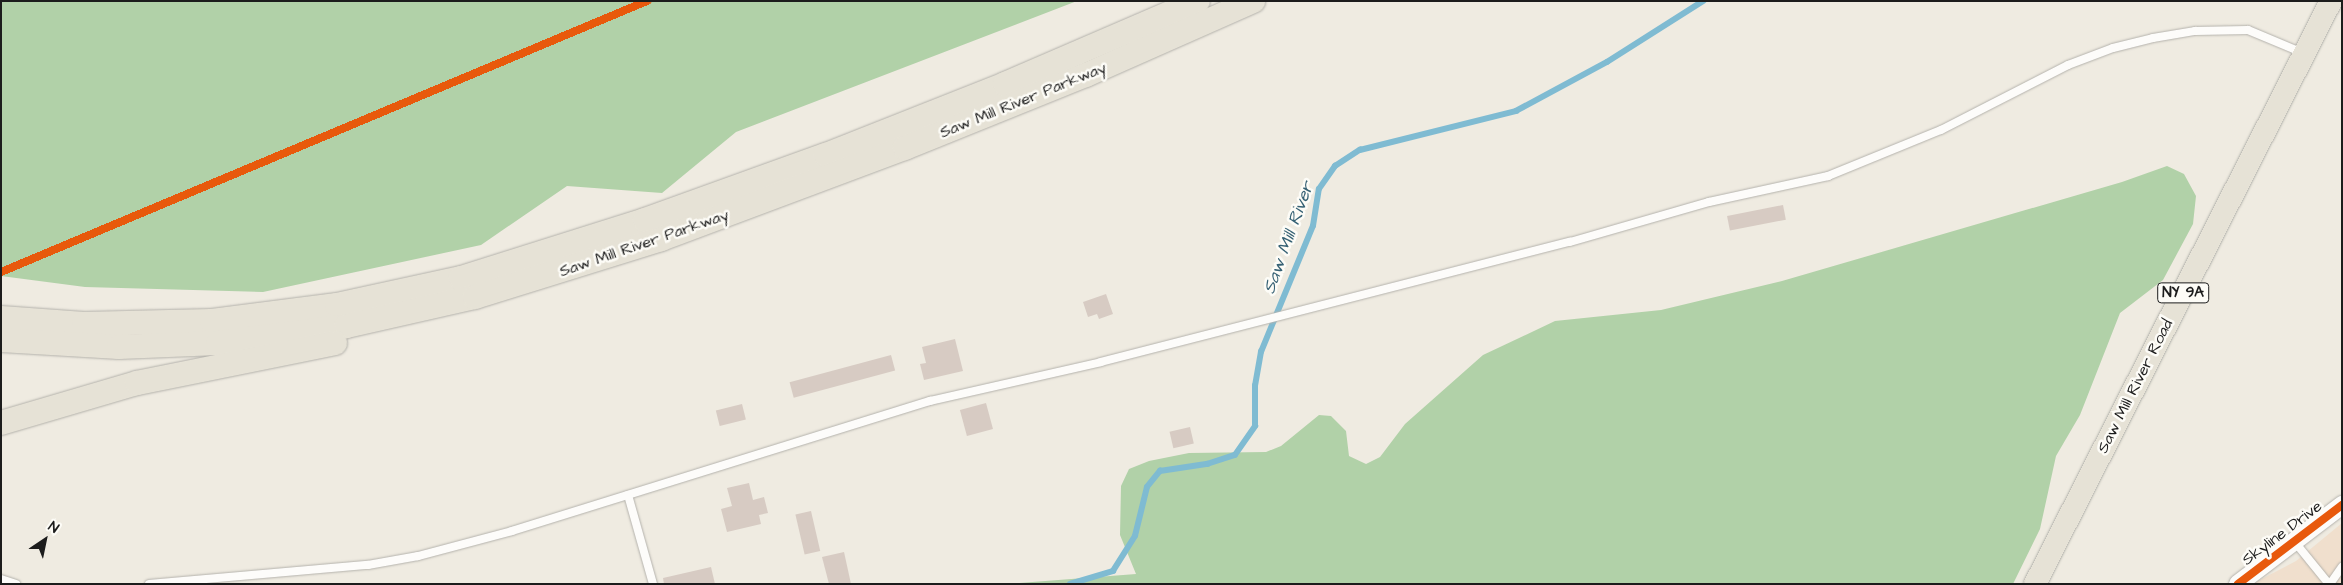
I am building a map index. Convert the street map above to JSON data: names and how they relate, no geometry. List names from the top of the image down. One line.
{"streets":{"highway":["Saw Mill River Parkway"],"main road":["NY 9A","Saw Mill River Road"],"street":["Skyline Drive"]},"water":["Saw Mill River"],"north":"top right"}
